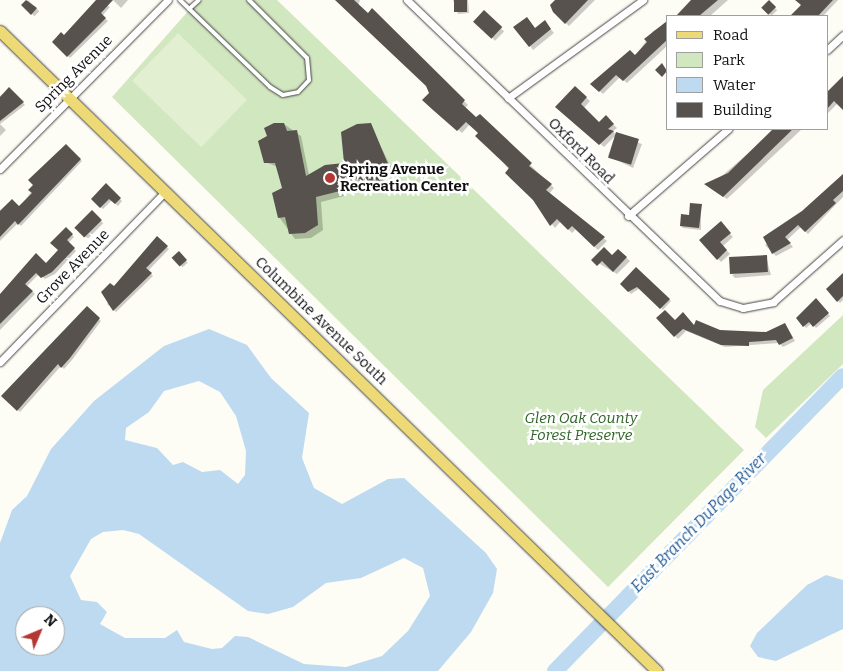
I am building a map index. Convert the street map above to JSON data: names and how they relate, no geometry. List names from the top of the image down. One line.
{"streets":{"main road":["Columbine Avenue South"],"street":["Spring Avenue","Oxford Road","Grove Avenue"]},"crossings":[["Spring Avenue","Columbine Avenue South"],["Grove Avenue","Columbine Avenue South"]],"water":["East Branch DuPage River"],"parks":["Glen Oak County Forest Preserve"],"places":["Spring Avenue Recreation Center"],"legend":["Road","Park","Water","Building"],"north":"top right"}
